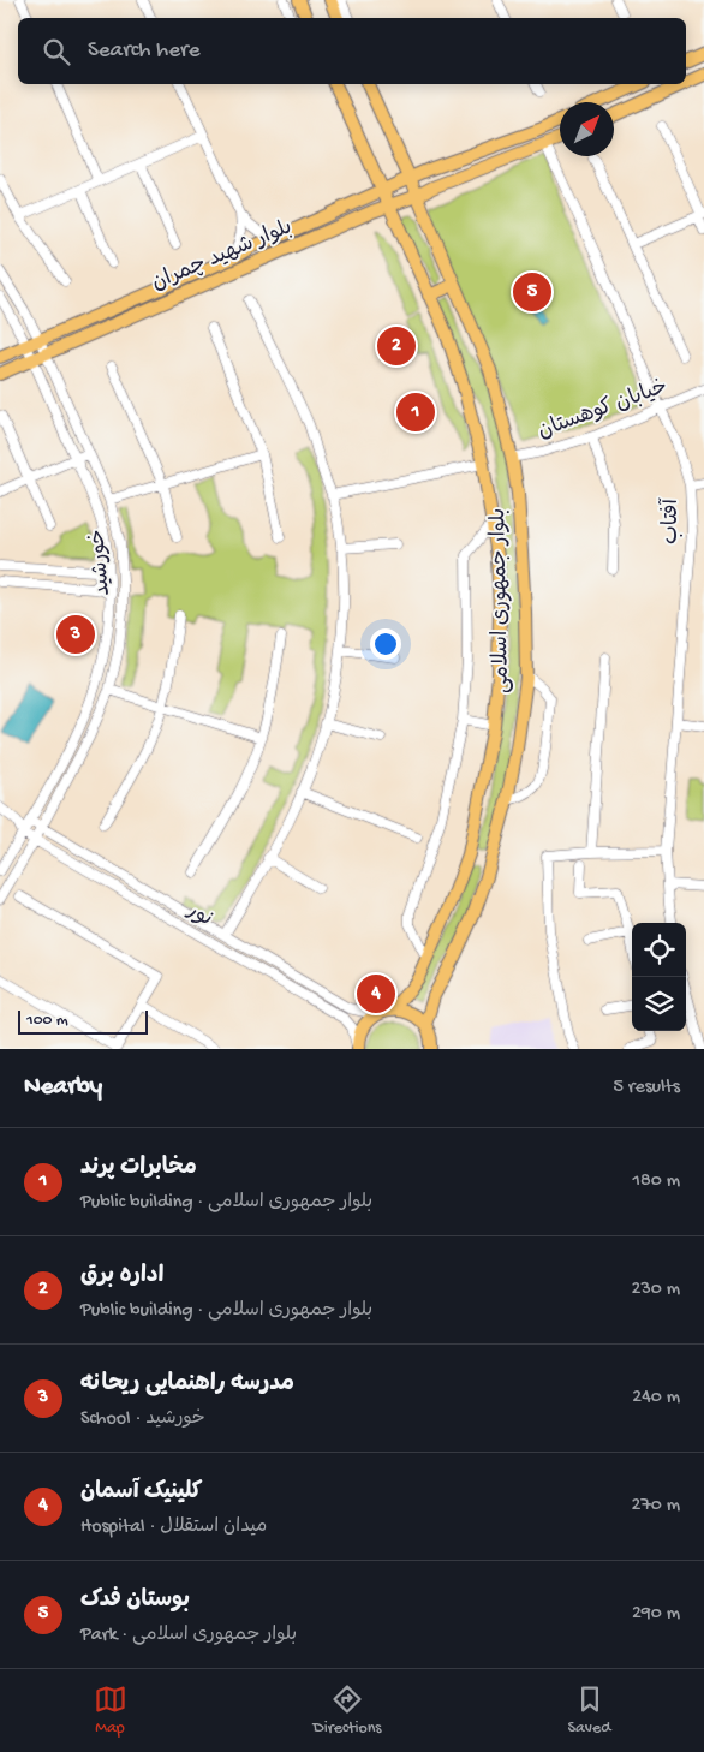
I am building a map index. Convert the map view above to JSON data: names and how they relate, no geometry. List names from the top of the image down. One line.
{"streets":{"main road":["بلوار شهید چمران","بلوار جمهوری اسلامی"],"street":["خیابان کوهستان","آفتاب","خورشید","نور"]},"crossings":[["بلوار شهید چمران","آفتاب"],["بلوار شهید چمران","خورشید"],["بلوار شهید چمران","بلوار جمهوری اسلامی"],["خیابان کوهستان","آفتاب"],["خیابان کوهستان","بلوار جمهوری اسلامی"],["خورشید","نور"]],"scale_bar":"100 m","north":"top right","page":{"search":"Search here","pins":["5","2","1","3","4"],"scale":"100 m","heading":["Nearby","5 results"],"list":[{"mark":"1","name":"مخابرات پرند","note":"Public building · بلوار جمهوری اسلامی","value":"180 m"},{"mark":"2","name":"اداره برق","note":"Public building · بلوار جمهوری اسلامی","value":"230 m"},{"mark":"3","name":"مدرسه راهنمایی ریحانه","note":"School · خورشید","value":"240 m"},{"mark":"4","name":"کلینیک آسمان","note":"Hospital · میدان استقلال","value":"270 m"},{"mark":"5","name":"بوستان فدک","note":"Park · بلوار جمهوری اسلامی","value":"290 m"}],"nav":["Map","Directions","Saved"]}}
